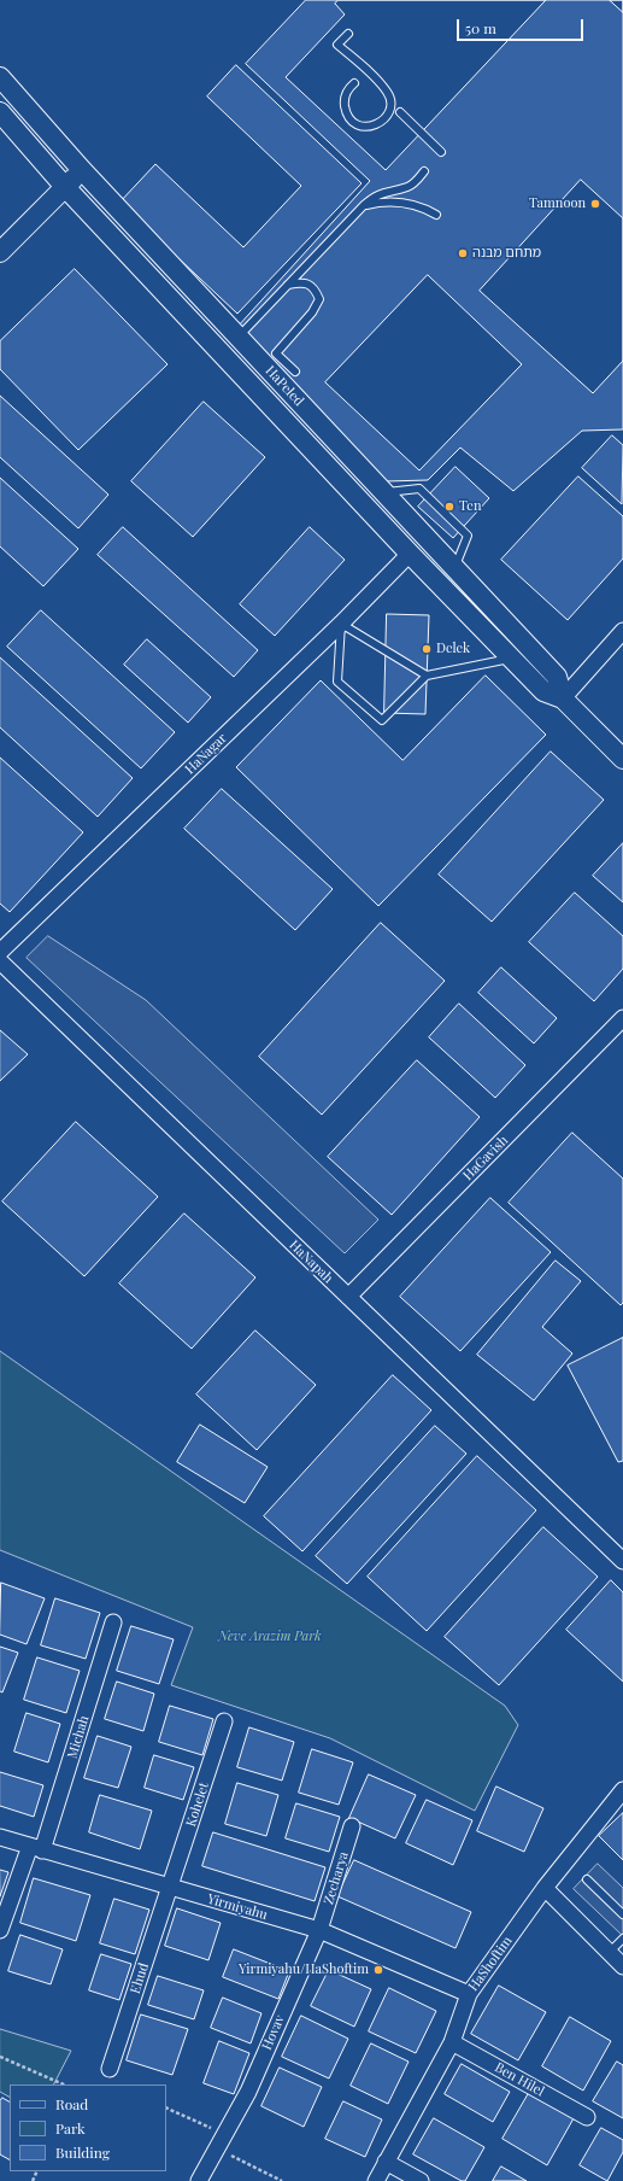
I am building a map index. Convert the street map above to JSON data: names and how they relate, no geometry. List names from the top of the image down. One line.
{"streets":{"street":["HaPeled","HaNagar","HaGavish","HaNapah","Michah","Kohelet","Zecharya","Yirmiyahu","HaShoftim","Ehud","Hovav","Ben Hilel"]},"crossings":[["HaPeled","HaNagar"],["HaGavish","HaNapah"],["Michah","Yirmiyahu"],["Kohelet","Yirmiyahu"],["Kohelet","Ehud"],["Zecharya","Yirmiyahu"],["Zecharya","Hovav"],["Yirmiyahu","HaShoftim"],["Yirmiyahu","Ehud"],["Yirmiyahu","Hovav"],["HaShoftim","Ben Hilel"]],"parks":["Neve Arazim Park"],"places":["Tamnoon","מתחם מבנה","Ten","Delek","Yirmiyahu/HaShoftim"],"legend":["Road","Park","Building"],"scale_bar":"50 m"}
